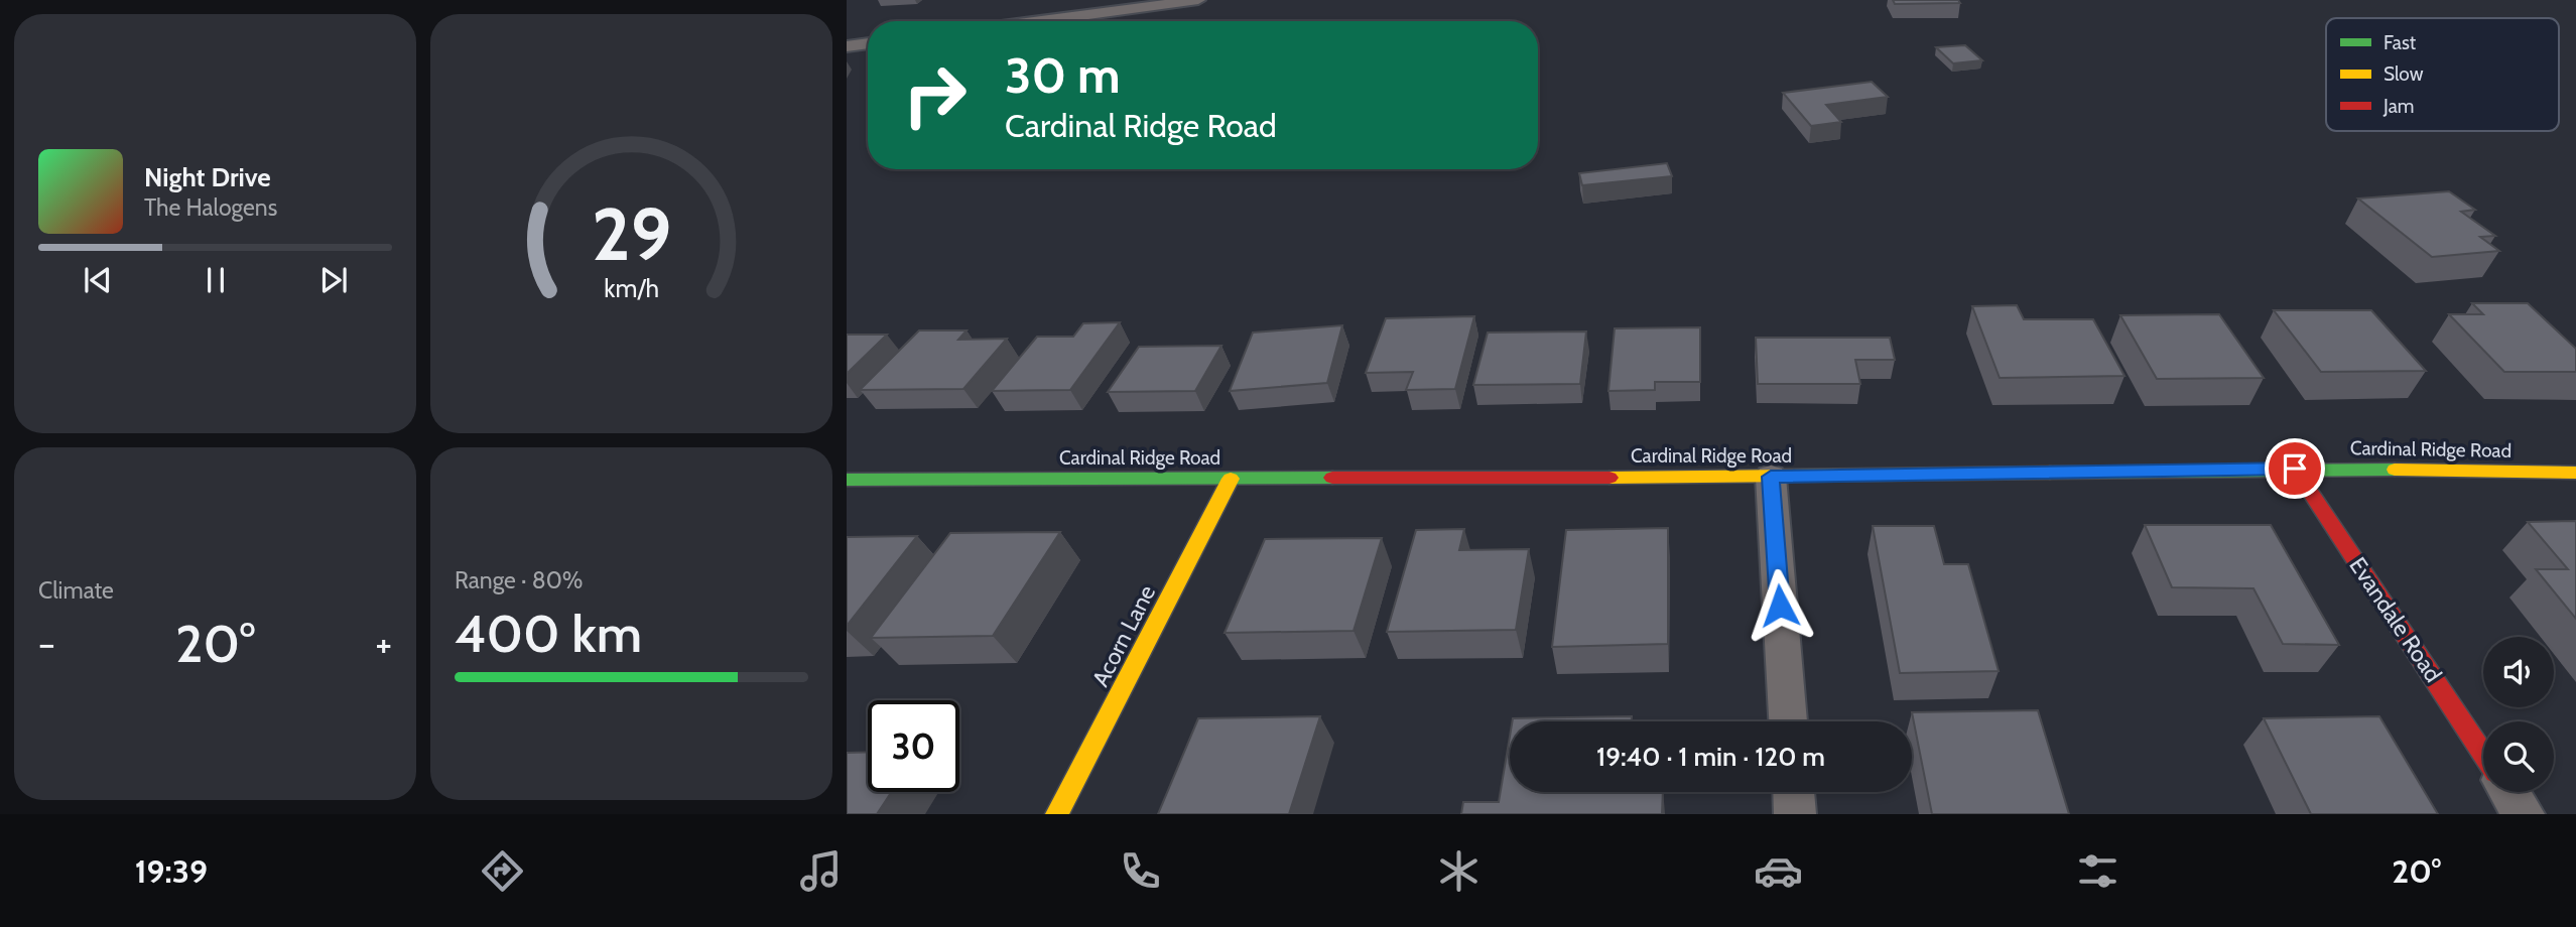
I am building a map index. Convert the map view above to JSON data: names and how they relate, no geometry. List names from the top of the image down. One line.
{"streets":{"street":["Cardinal Ridge Road","Evandale Road","Acorn Lane"]},"crossings":[["Cardinal Ridge Road","Evandale Road"],["Cardinal Ridge Road","Acorn Lane"]],"legend":["Fast","Slow","Jam"],"page":{"turn":["30 m","Cardinal Ridge Road"],"song":["Night Drive","The Halogens"],"tile":["Climate",["Range · 80%","400 km"]],"heat":["−","20°","+"],"limit":"30","trip":"19:40 · 1 min · 120 m","tabs":["19:39","20°"],"gauge":["29","km/h"]}}
